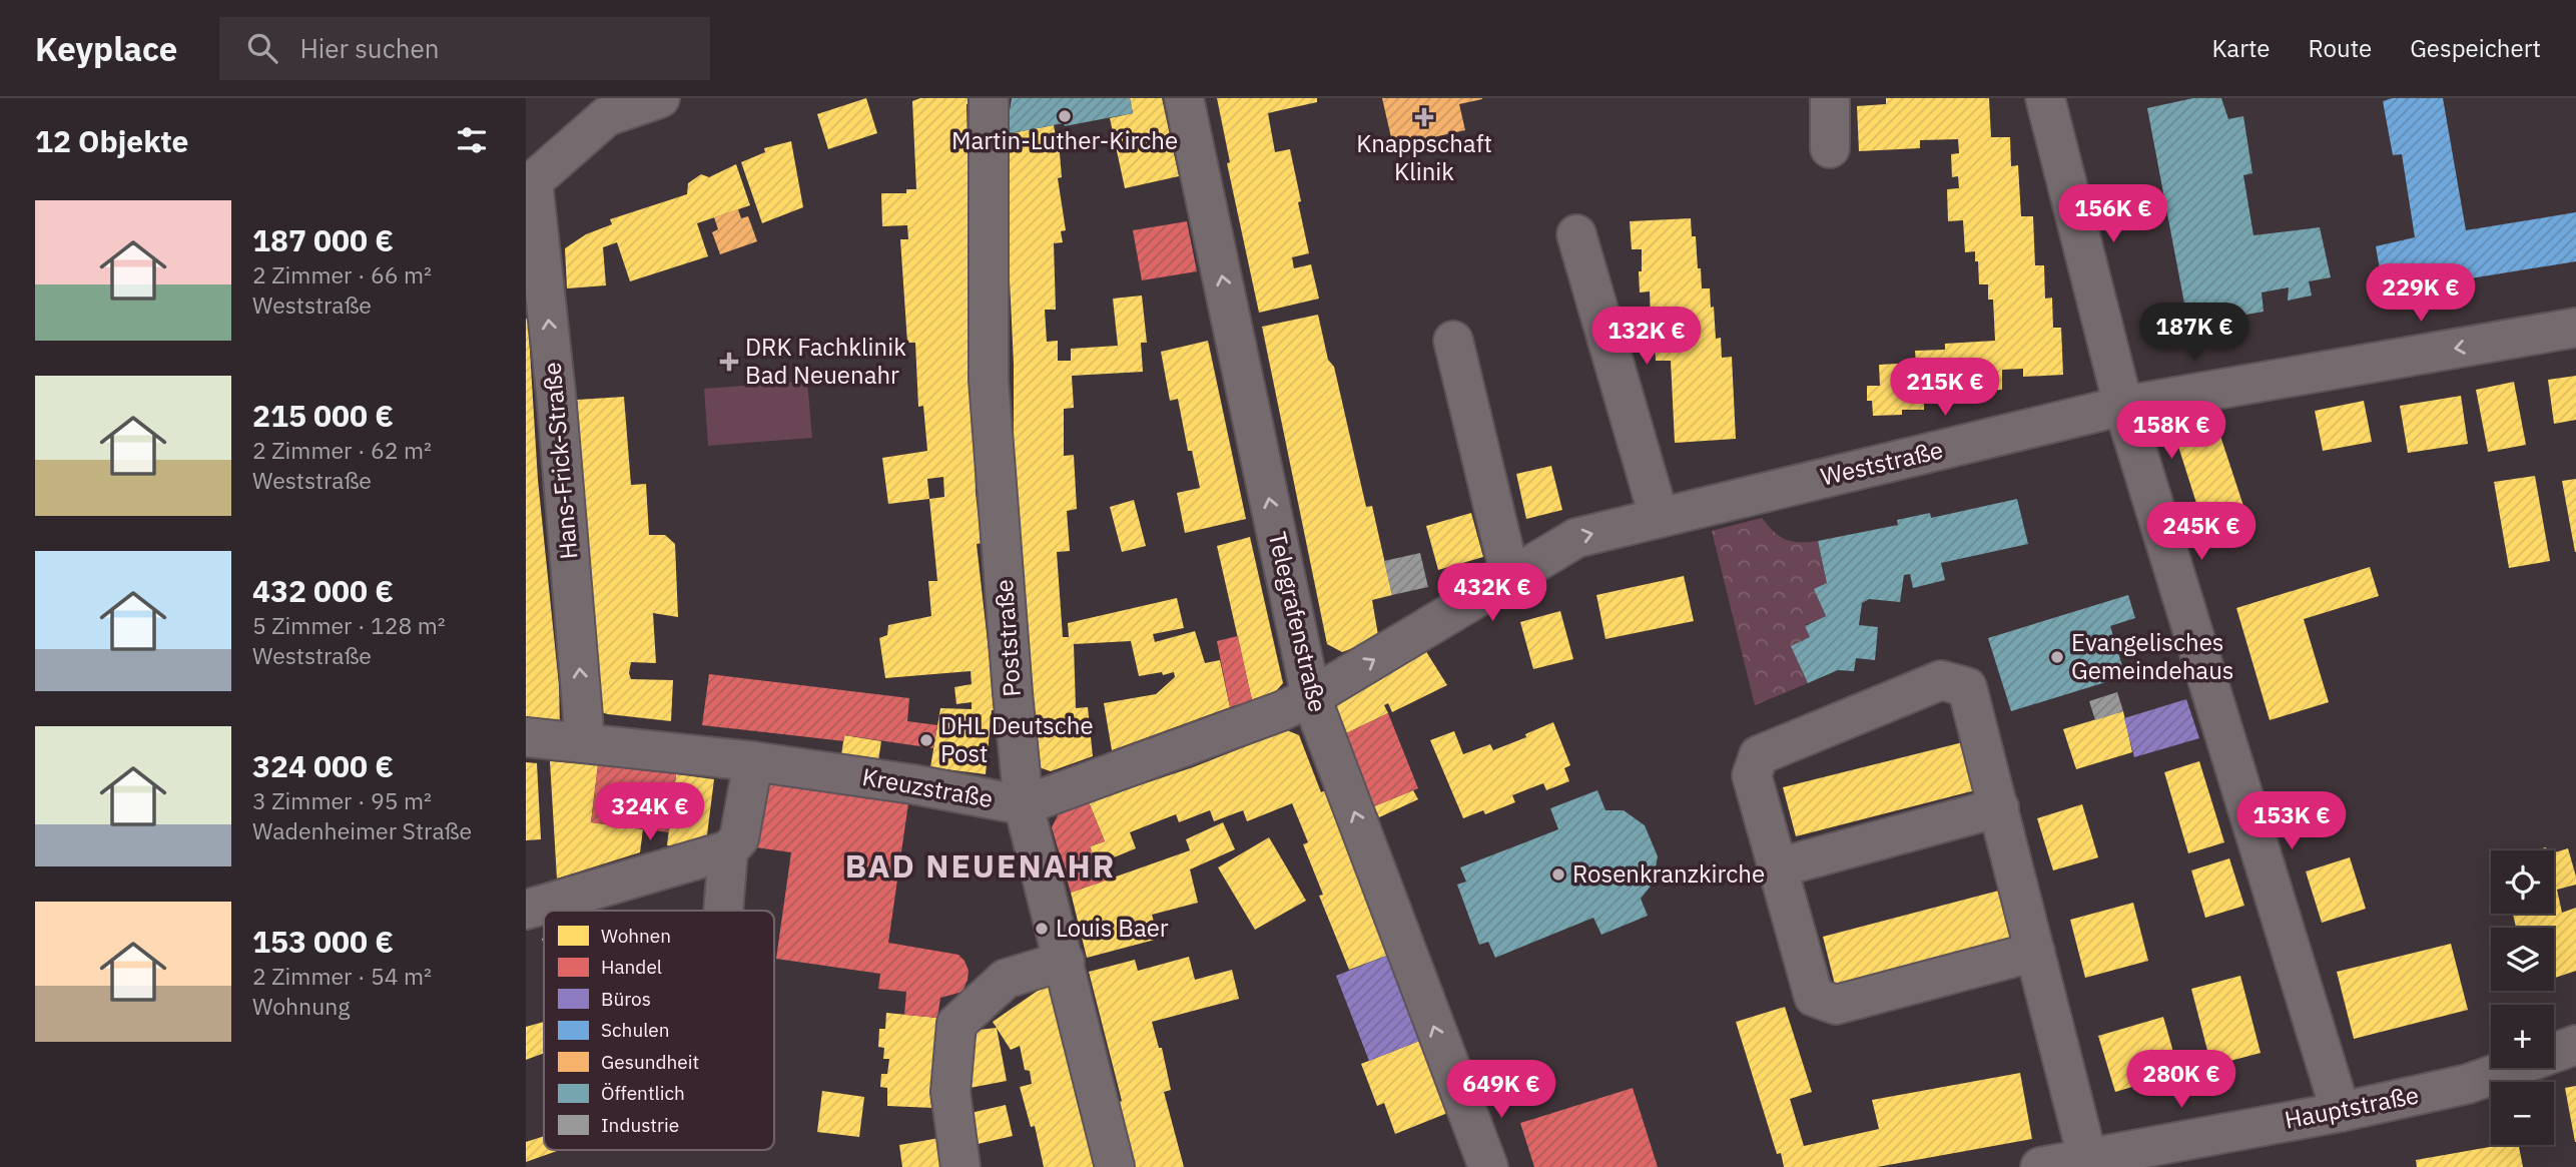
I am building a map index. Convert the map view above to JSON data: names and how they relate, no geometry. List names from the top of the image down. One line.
{"streets":{"street":["Hans-Frick-Straße","Weststraße","Telegrafenstraße","Poststraße","Kreuzstraße","Hauptstraße"]},"crossings":[["Hans-Frick-Straße","Kreuzstraße"],["Weststraße","Telegrafenstraße"],["Weststraße","Kreuzstraße"],["Telegrafenstraße","Kreuzstraße"],["Poststraße","Kreuzstraße"]],"one_way":["Hans-Frick-Straße","Telegrafenstraße"],"districts":["BAD NEUENAHR"],"places":{"other":["Martin-Luther-Kirche","Evangelisches Gemeindehaus","DHL Deutsche Post","Rosenkranzkirche","Louis Baer"],"health":["Knappschaft Klinik","DRK Fachklinik Bad Neuenahr"]},"legend":["Wohnen","Handel","Büros","Schulen","Gesundheit","Öffentlich","Industrie"],"page":{"header":"Keyplace","search":"Hier suchen","nav":["Karte","Route","Gespeichert"],"heading":"12 Objekte","list":[{"name":"187 000 €","note":"2 Zimmer · 66 m² · Weststraße"},{"name":"215 000 €","note":"2 Zimmer · 62 m² · Weststraße"},{"name":"432 000 €","note":"5 Zimmer · 128 m² · Weststraße"},{"name":"324 000 €","note":"3 Zimmer · 95 m² · Wadenheimer Straße"},{"name":"153 000 €","note":"2 Zimmer · 54 m² · Wohnung"}],"price":["156K €","229K €","187K €","132K €","215K €","158K €","245K €","432K €","324K €","153K €","280K €","649K €"],"map_buttons":["+","−"]}}
